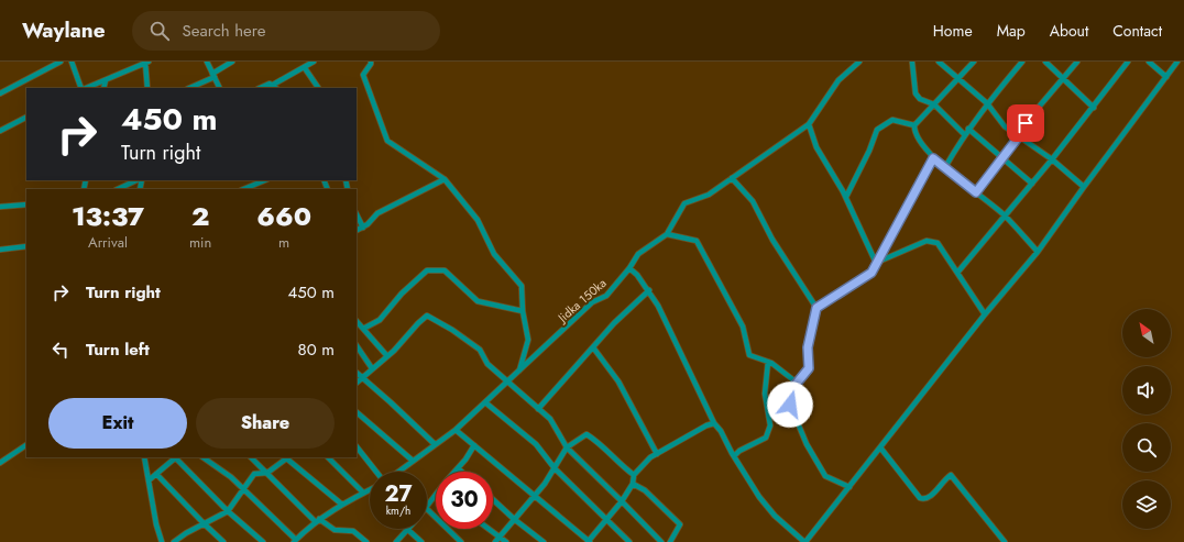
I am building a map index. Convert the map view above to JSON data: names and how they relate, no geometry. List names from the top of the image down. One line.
{"streets":{"street":["Jidka 150ka"]},"north":"top left","page":{"header":"Waylane","search":"Search here","nav":["Home","Map","About","Contact"],"turn":["450 m","Turn right"],"eta":["13:37","Arrival","2","min","660","m"],"list":[{"name":"Turn right","value":"450 m"},{"name":"Turn left","value":"80 m"}],"buttons":["Exit","Share"],"speed":"27 km/h","limit":"30"}}
